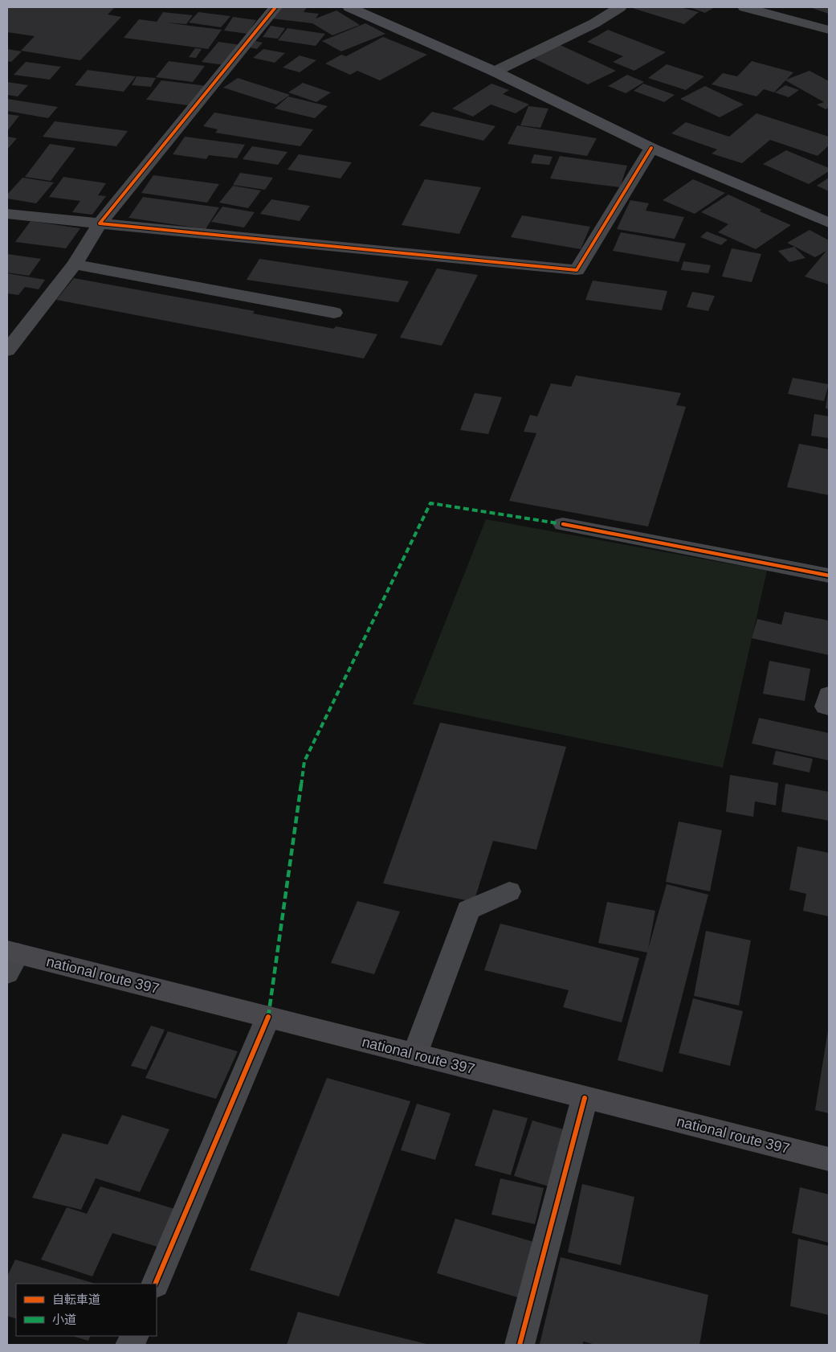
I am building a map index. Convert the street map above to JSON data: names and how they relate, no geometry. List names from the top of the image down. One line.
{"streets":{"highway":["national route 397"]},"legend":["自転車道","小道"]}
